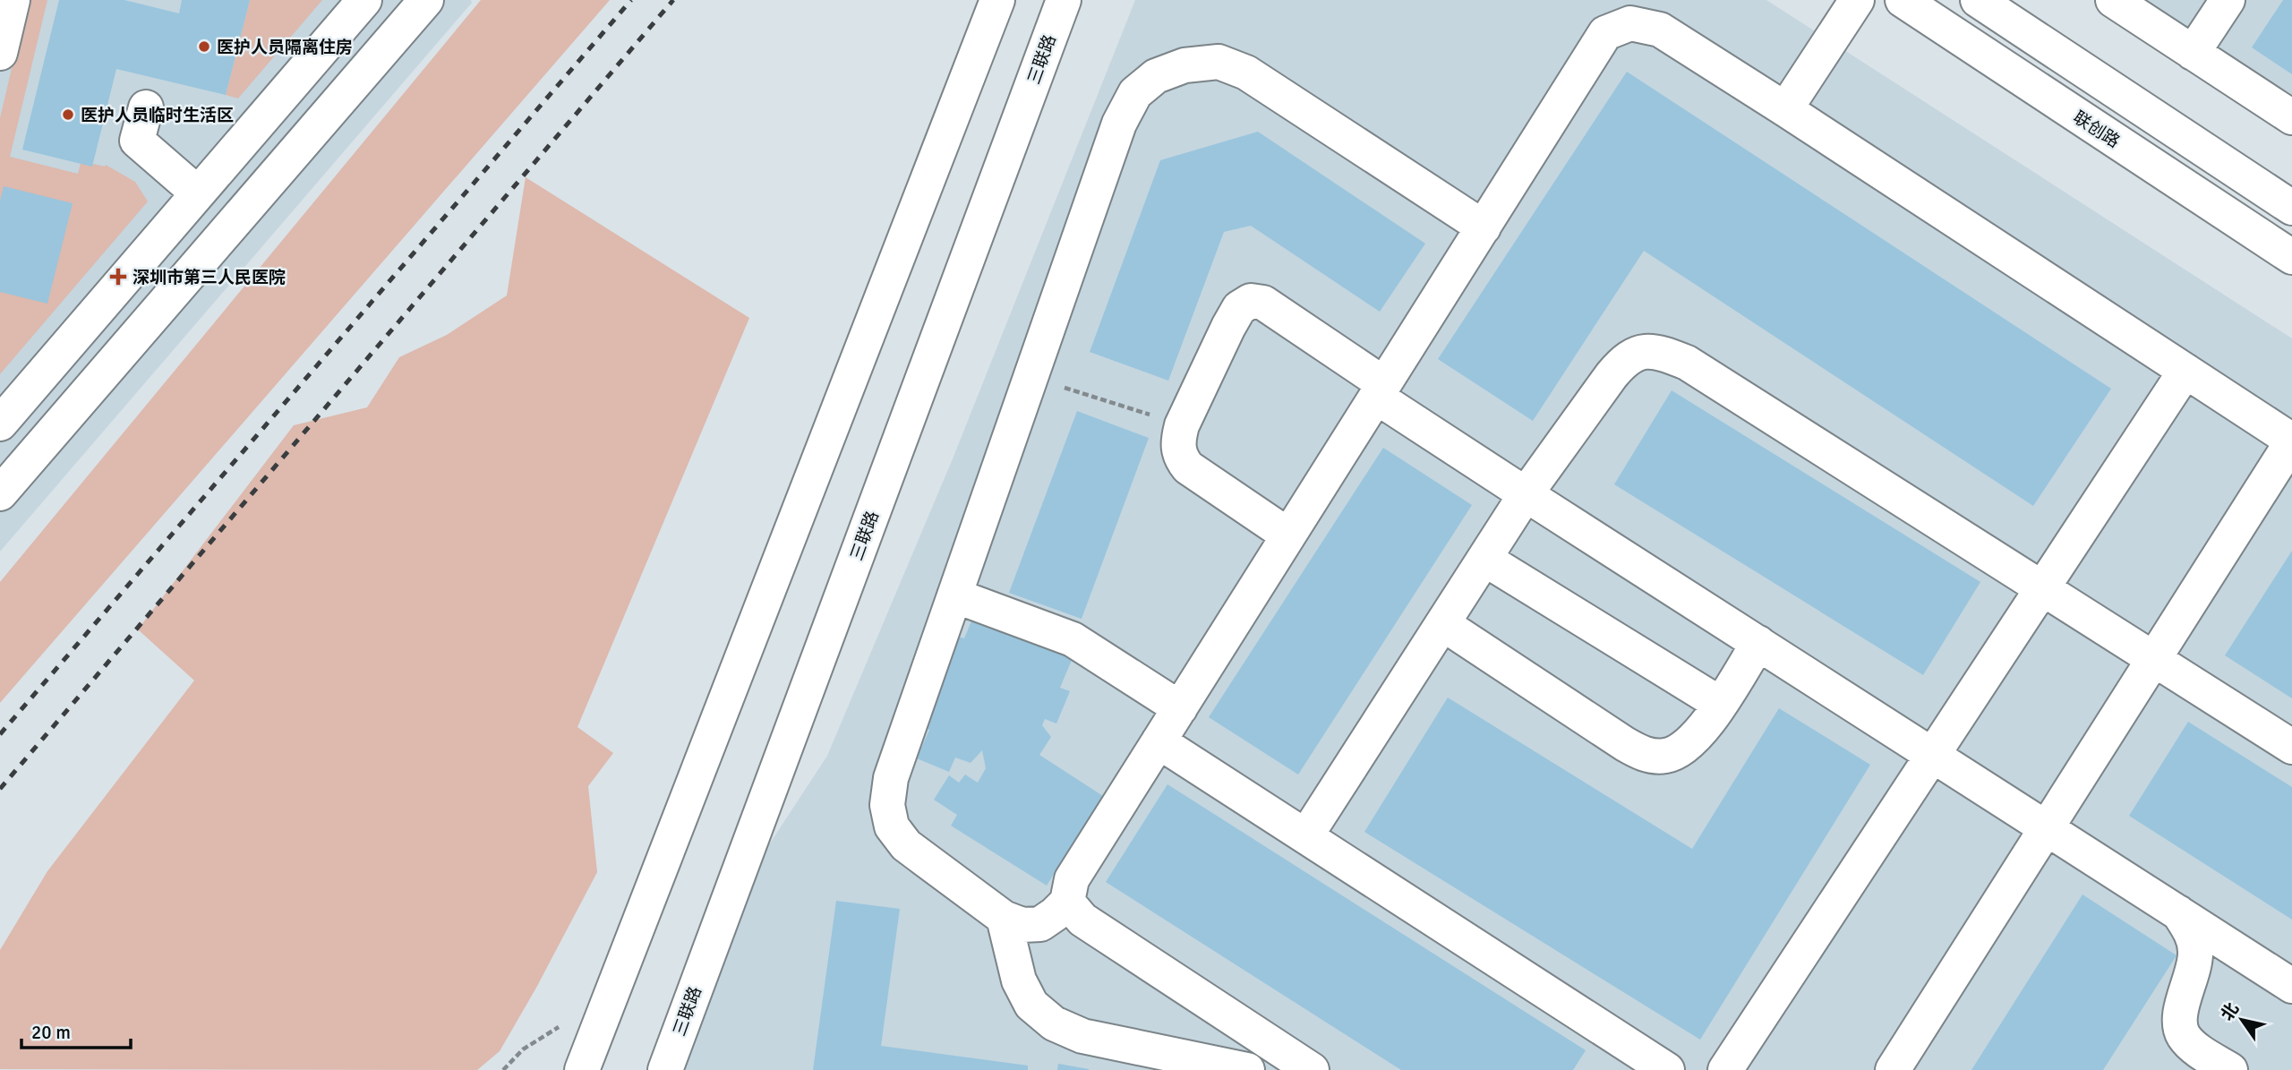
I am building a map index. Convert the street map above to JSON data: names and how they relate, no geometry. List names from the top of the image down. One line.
{"streets":{"street":["三联路","联创路"]},"places":{"other":["医护人员隔离住房","医护人员临时生活区"],"health":["深圳市第三人民医院"]},"scale_bar":"20 m","north":"top left"}
